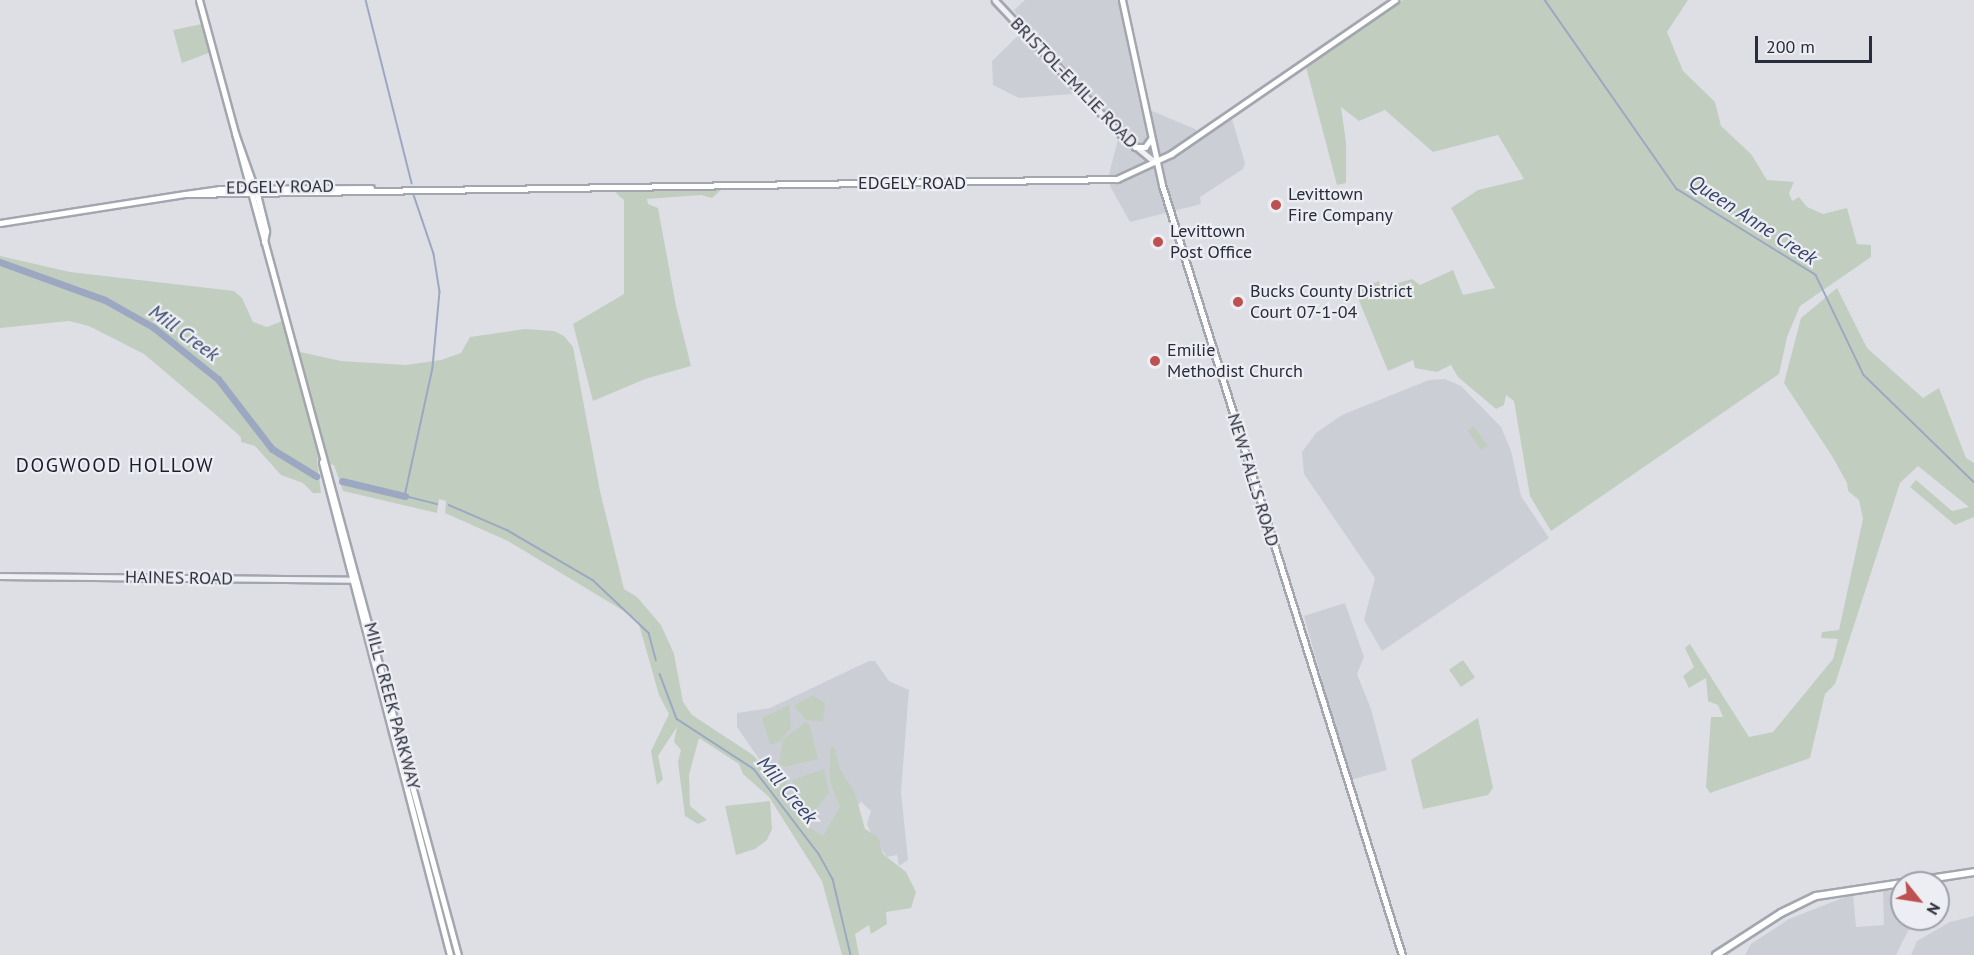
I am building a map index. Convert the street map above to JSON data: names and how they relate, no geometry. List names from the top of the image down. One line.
{"streets":{"main road":["EDGELY ROAD","NEW FALLS ROAD","MILL CREEK PARKWAY"],"street":["BRISTOL-EMILIE ROAD","HAINES ROAD"]},"crossings":[["BRISTOL-EMILIE ROAD","EDGELY ROAD"],["BRISTOL-EMILIE ROAD","NEW FALLS ROAD"],["EDGELY ROAD","NEW FALLS ROAD"],["EDGELY ROAD","MILL CREEK PARKWAY"],["HAINES ROAD","MILL CREEK PARKWAY"]],"districts":["DOGWOOD HOLLOW"],"water":["Queen Anne Creek","Mill Creek"],"places":["Levittown Fire Company","Levittown Post Office","Bucks County District Court 07-1-04","Emilie Methodist Church"],"scale_bar":"200 m","north":"bottom right"}
